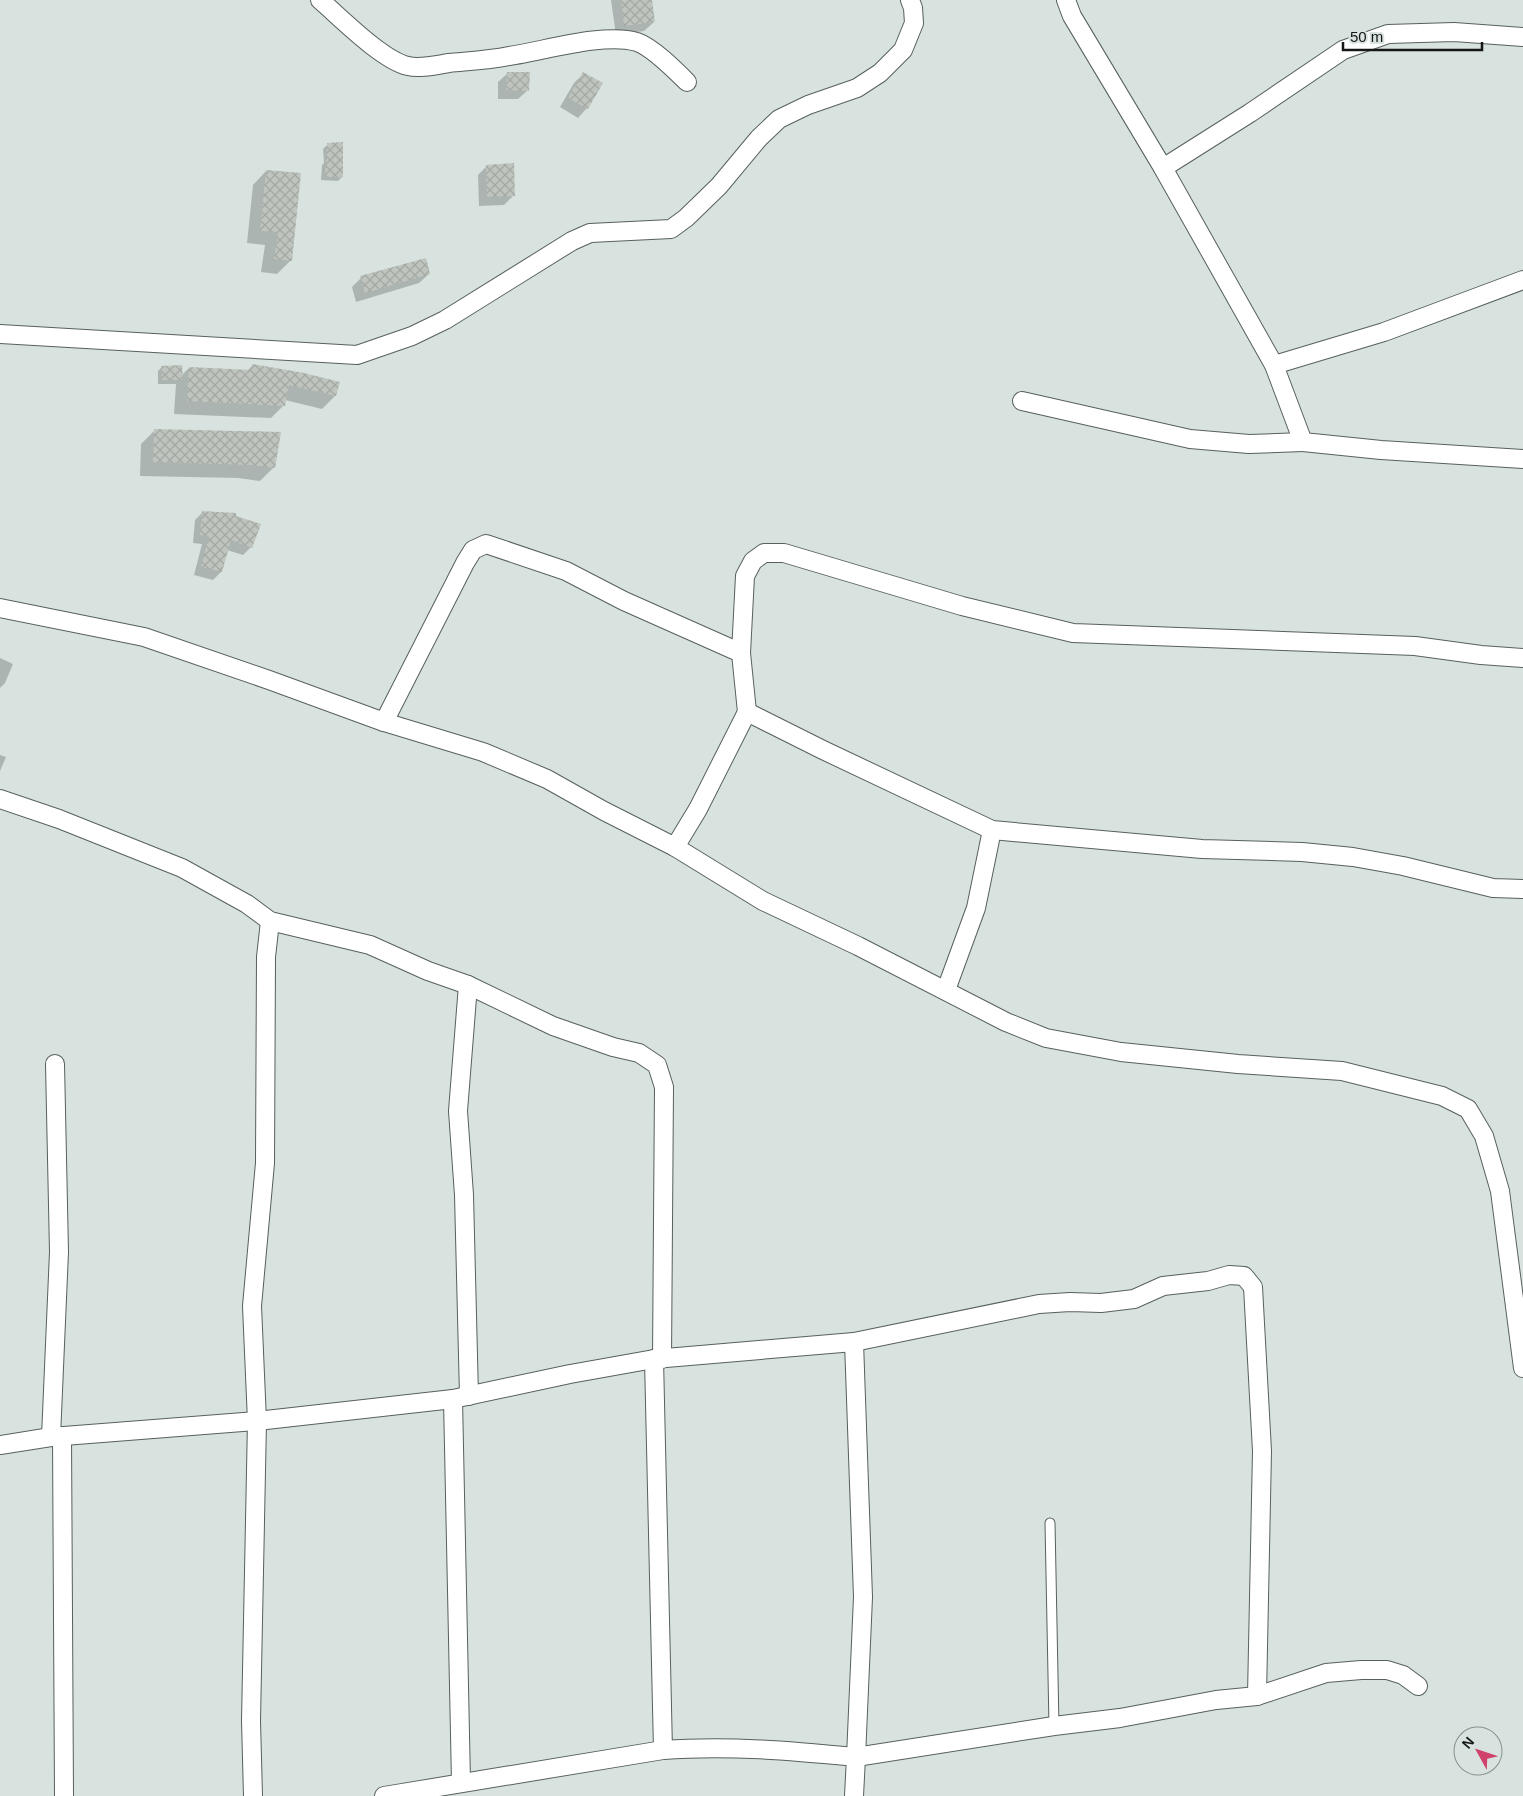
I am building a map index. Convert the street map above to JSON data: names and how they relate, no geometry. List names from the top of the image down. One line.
{"scale_bar":"50 m","north":"top left"}
